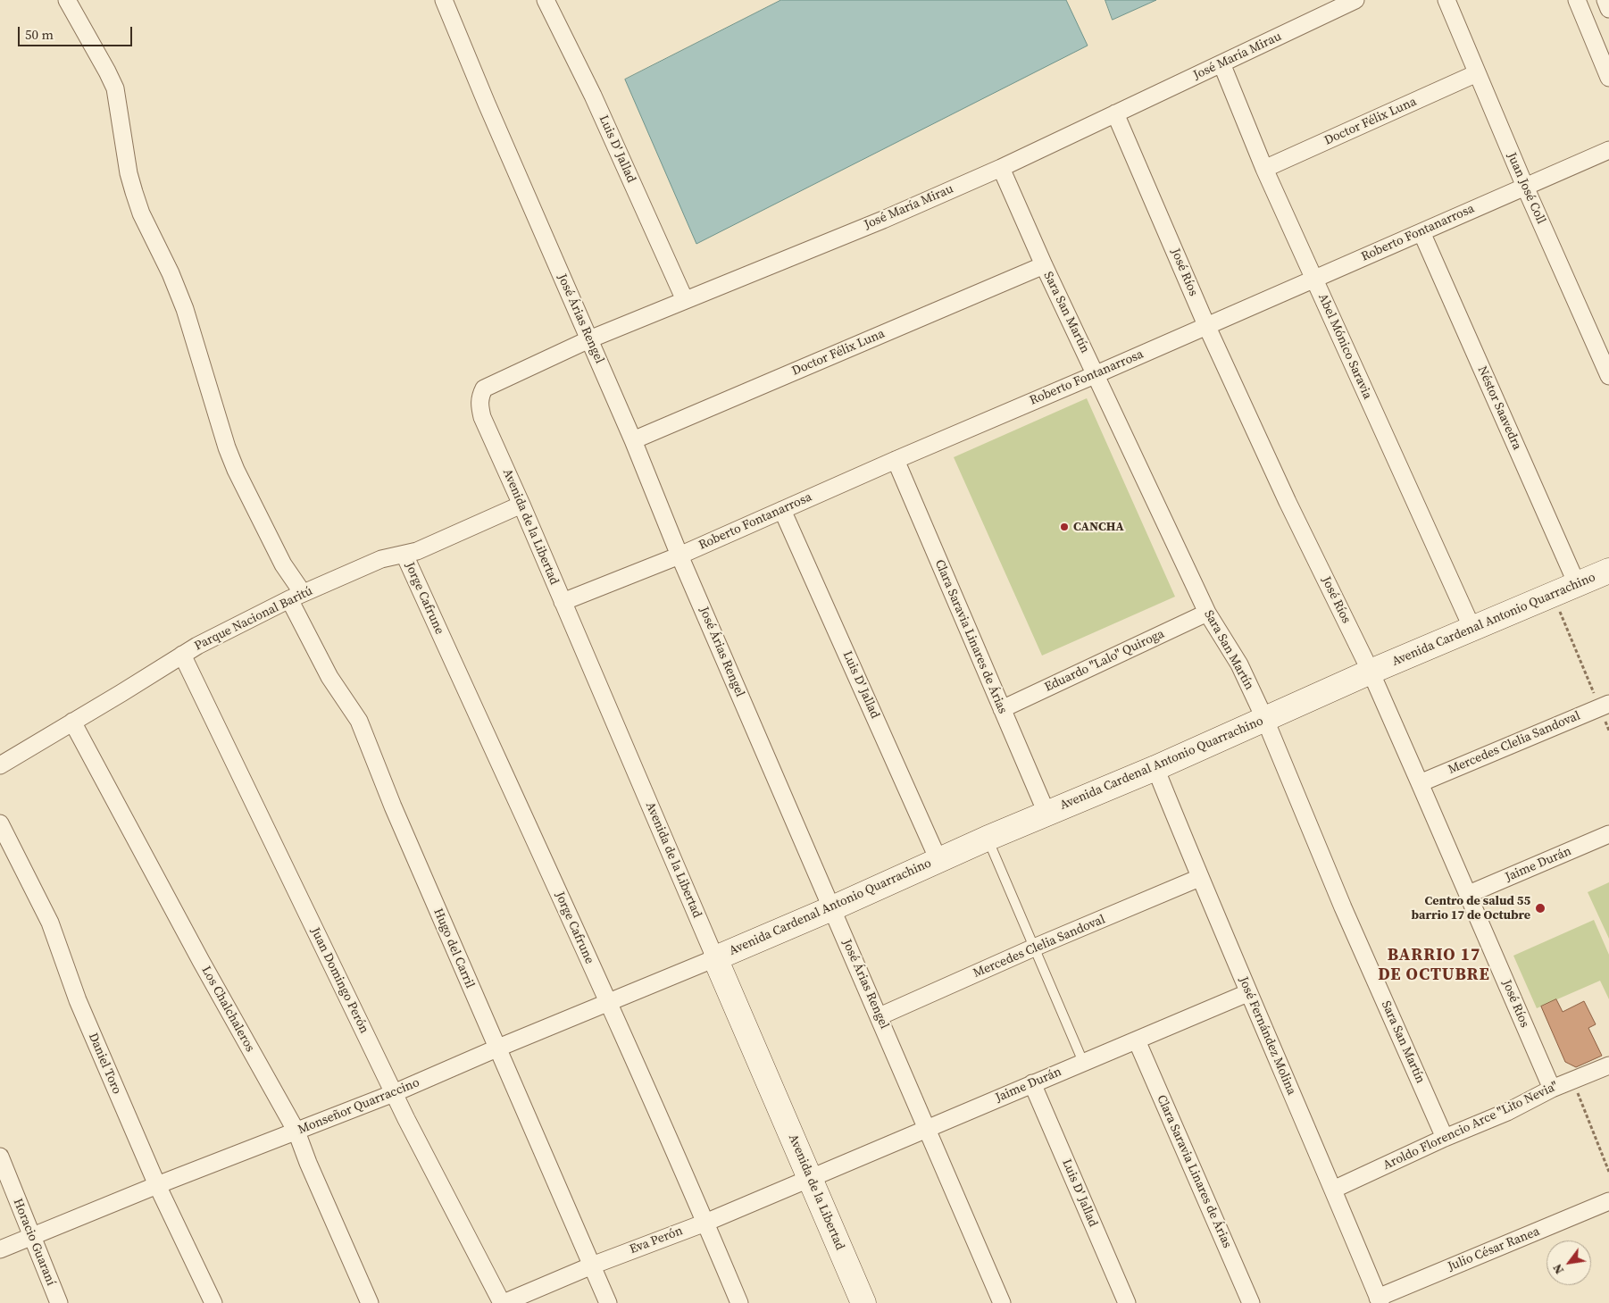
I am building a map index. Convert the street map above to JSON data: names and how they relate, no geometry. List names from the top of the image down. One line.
{"streets":{"street":["José María Mirau","Doctor Félix Luna","Luis D' Jallad","Juan José Coll","Roberto Fontanarrosa","José Ríos","Sara San Martín","José Árias Rengel","Abel Mónico Saravia","Néstor Saavedra","Avenida de la Libertad","Jorge Cafrune","Parque Nacional Baritú","Avenida Cardenal Antonio Quarrachino","Clara Saravia Linares de Árias","Eduardo \"Lalo\" Quiroga","Mercedes Clelia Sandoval","Jaime Durán","Hugo del Carril","Juan Domingo Perón","Los Chalchaleros","José Fernández Molina","Daniel Toro","Monseñor Quarraccino","Aroldo Florencio Arce \"Lito Nevia\"","Eva Perón","Horacio Guaraní","Julio César Ranea"]},"crossings":[["José María Mirau","Luis D' Jallad"],["José María Mirau","José Ríos"],["José María Mirau","Sara San Martín"],["José María Mirau","José Árias Rengel"],["José María Mirau","Abel Mónico Saravia"],["José María Mirau","Avenida de la Libertad"],["Doctor Félix Luna","Juan José Coll"],["Doctor Félix Luna","Sara San Martín"],["Doctor Félix Luna","José Árias Rengel"],["Doctor Félix Luna","Abel Mónico Saravia"],["Luis D' Jallad","Roberto Fontanarrosa"],["Luis D' Jallad","Avenida Cardenal Antonio Quarrachino"],["Luis D' Jallad","Jaime Durán"],["Juan José Coll","Roberto Fontanarrosa"],["Roberto Fontanarrosa","José Ríos"],["Roberto Fontanarrosa","Sara San Martín"],["Roberto Fontanarrosa","José Árias Rengel"],["Roberto Fontanarrosa","Abel Mónico Saravia"],["Roberto Fontanarrosa","Néstor Saavedra"],["Roberto Fontanarrosa","Avenida de la Libertad"],["Roberto Fontanarrosa","Clara Saravia Linares de Árias"],["José Ríos","Avenida Cardenal Antonio Quarrachino"],["José Ríos","Mercedes Clelia Sandoval"],["José Ríos","Jaime Durán"],["José Ríos","Aroldo Florencio Arce \"Lito Nevia\""],["Sara San Martín","Avenida Cardenal Antonio Quarrachino"],["Sara San Martín","Eduardo \"Lalo\" Quiroga"],["Sara San Martín","Aroldo Florencio Arce \"Lito Nevia\""],["José Árias Rengel","Avenida Cardenal Antonio Quarrachino"],["José Árias Rengel","Mercedes Clelia Sandoval"],["José Árias Rengel","Jaime Durán"],["Abel Mónico Saravia","Avenida Cardenal Antonio Quarrachino"],["Néstor Saavedra","Avenida Cardenal Antonio Quarrachino"],["Avenida de la Libertad","Parque Nacional Baritú"],["Avenida de la Libertad","Avenida Cardenal Antonio Quarrachino"],["Avenida de la Libertad","Jaime Durán"],["Avenida de la Libertad","Monseñor Quarraccino"],["Avenida de la Libertad","Eva Perón"],["Jorge Cafrune","Parque Nacional Baritú"],["Jorge Cafrune","Monseñor Quarraccino"],["Jorge Cafrune","Eva Perón"],["Parque Nacional Baritú","Hugo del Carril"],["Parque Nacional Baritú","Juan Domingo Perón"],["Parque Nacional Baritú","Los Chalchaleros"],["Avenida Cardenal Antonio Quarrachino","Clara Saravia Linares de Árias"],["Avenida Cardenal Antonio Quarrachino","José Fernández Molina"],["Avenida Cardenal Antonio Quarrachino","Monseñor Quarraccino"],["Clara Saravia Linares de Árias","Eduardo \"Lalo\" Quiroga"],["Clara Saravia Linares de Árias","Jaime Durán"],["Mercedes Clelia Sandoval","José Fernández Molina"],["Jaime Durán","José Fernández Molina"],["Jaime Durán","Eva Perón"],["Hugo del Carril","Monseñor Quarraccino"],["Hugo del Carril","Eva Perón"],["Juan Domingo Perón","Monseñor Quarraccino"],["Juan Domingo Perón","Eva Perón"],["Los Chalchaleros","Monseñor Quarraccino"],["José Fernández Molina","Aroldo Florencio Arce \"Lito Nevia\""],["José Fernández Molina","Julio César Ranea"],["Daniel Toro","Monseñor Quarraccino"],["Monseñor Quarraccino","Horacio Guaraní"]],"districts":["BARRIO 17 DE OCTUBRE"],"places":["CANCHA","Centro de salud 55 barrio 17 de Octubre"],"scale_bar":"50 m","north":"bottom left"}
